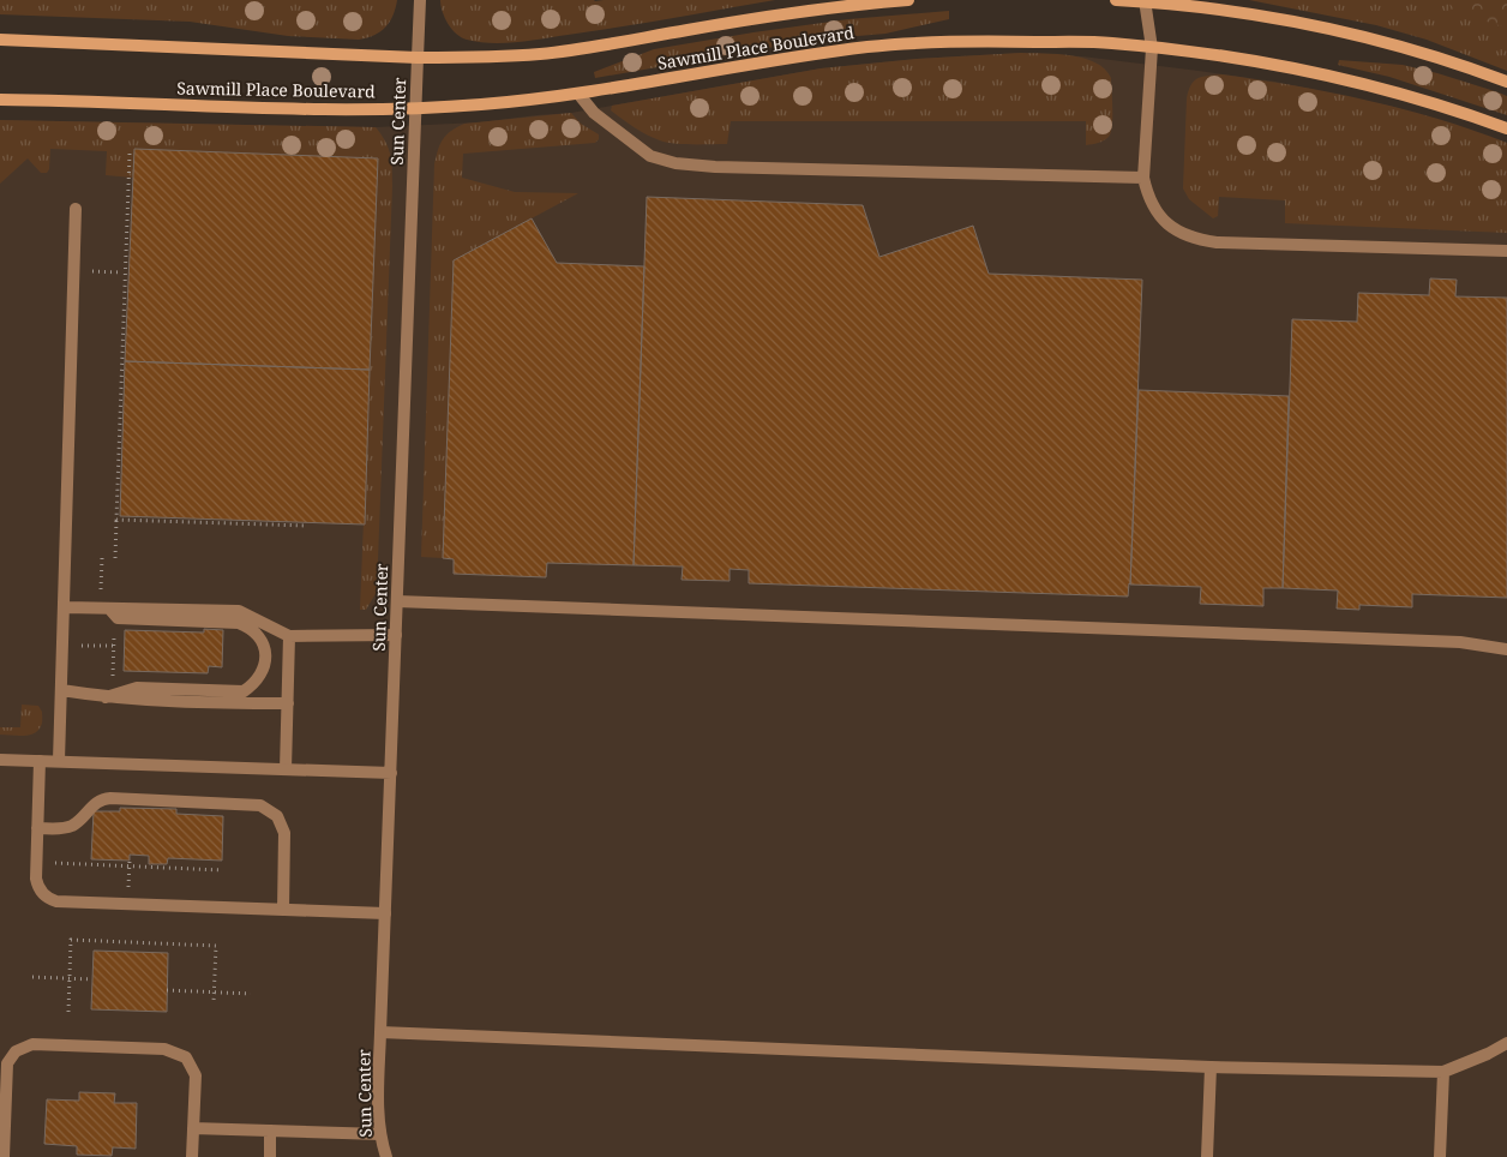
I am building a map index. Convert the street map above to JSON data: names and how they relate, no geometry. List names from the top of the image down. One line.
{"streets":{"street":["Sawmill Place Boulevard","Sun Center"]},"crossings":[["Sawmill Place Boulevard","Sun Center"]]}
